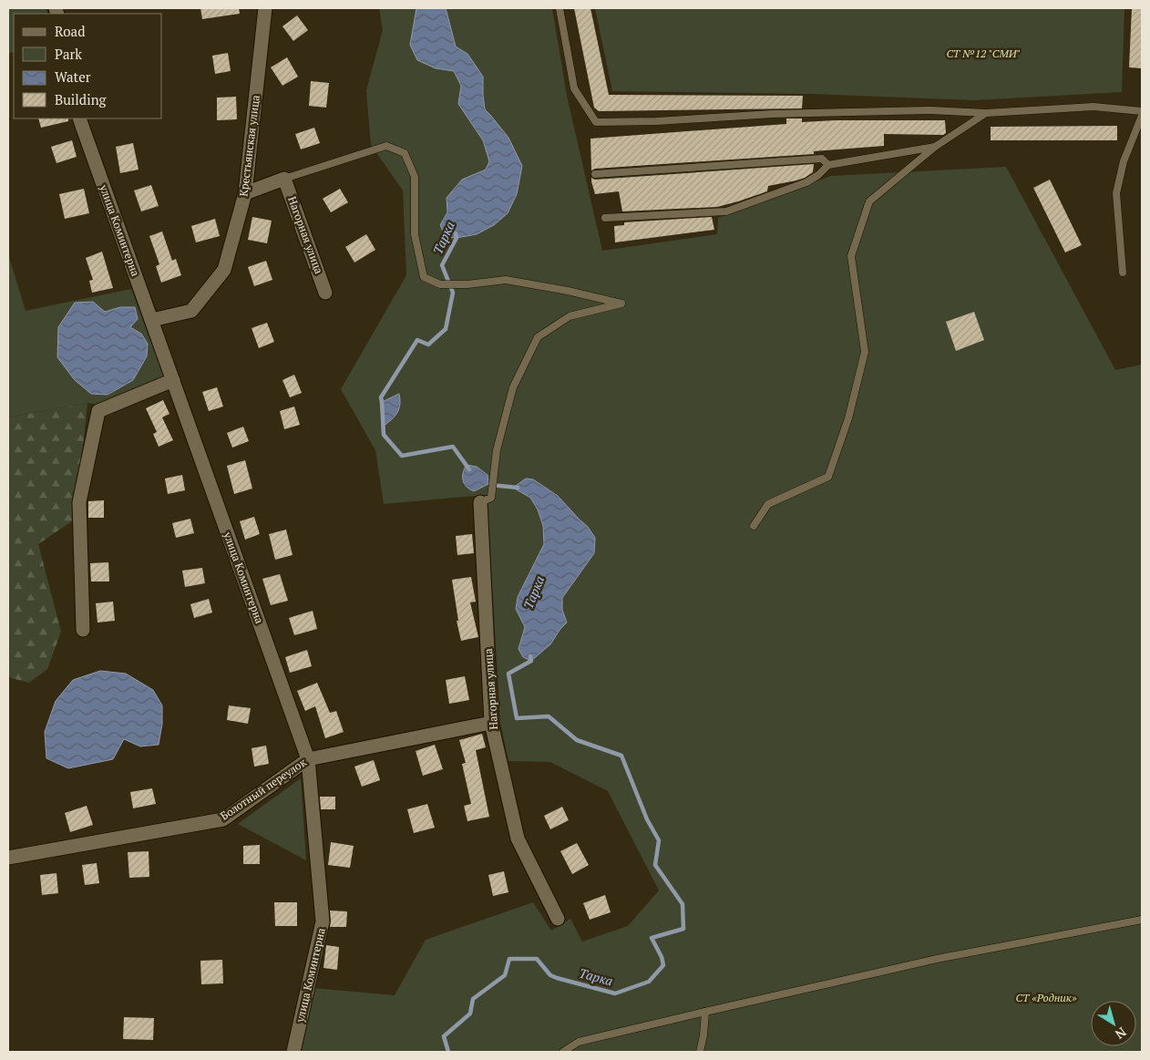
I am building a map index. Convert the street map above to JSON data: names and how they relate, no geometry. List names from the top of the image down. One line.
{"streets":{"street":["Крестьянская улица","улица Коминтерна","Нагорная улица","Болотный переулок"]},"crossings":[["Крестьянская улица","улица Коминтерна"],["улица Коминтерна","Болотный переулок"],["Нагорная улица","Болотный переулок"]],"water":["Тарка"],"parks":["СТ №12 \"СМИ\"","СТ «Родник»"],"legend":["Road","Park","Water","Building"],"north":"bottom right"}
